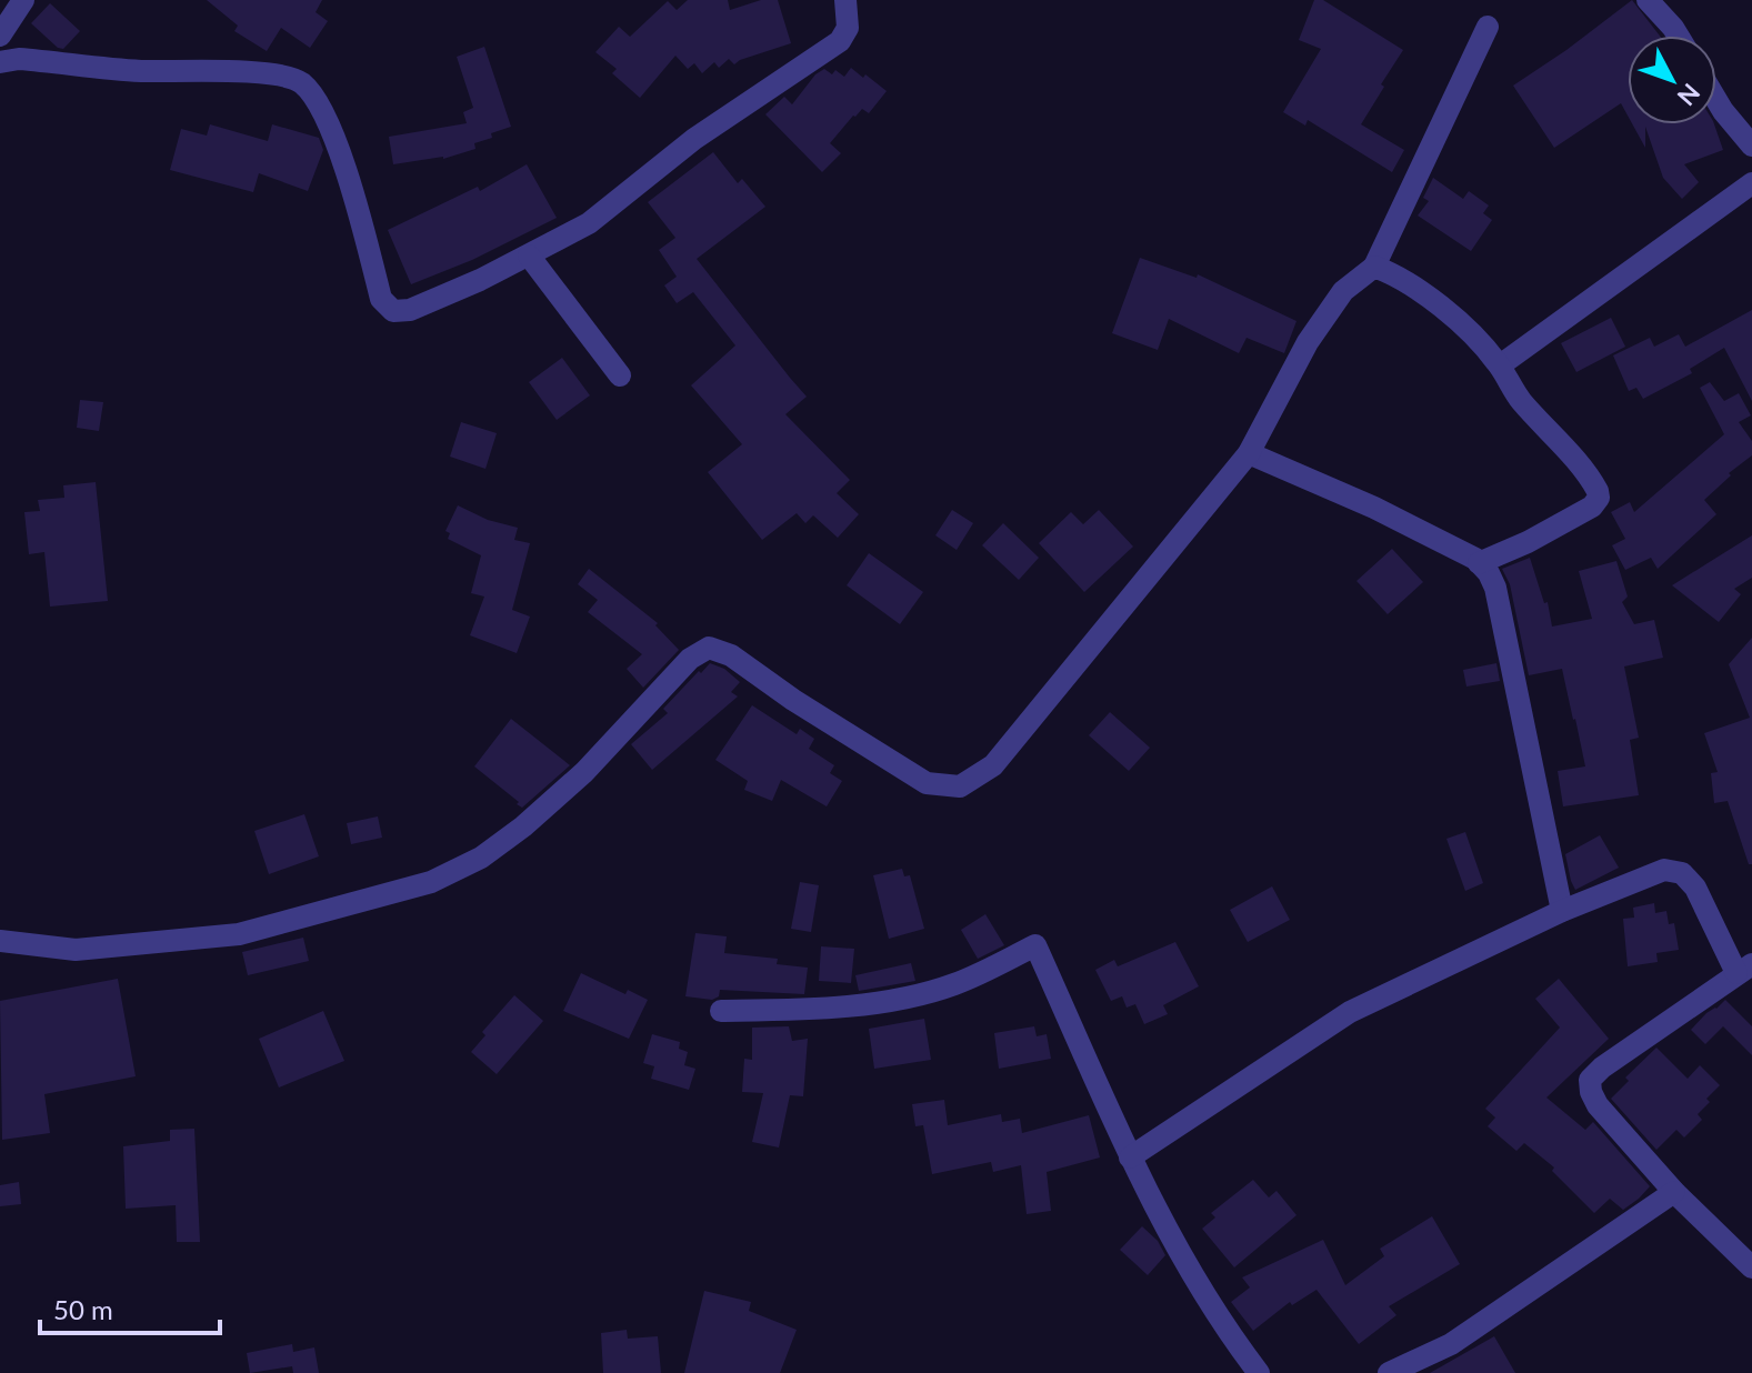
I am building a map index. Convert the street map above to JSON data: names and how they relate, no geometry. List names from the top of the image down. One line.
{"scale_bar":"50 m","north":"bottom right"}
